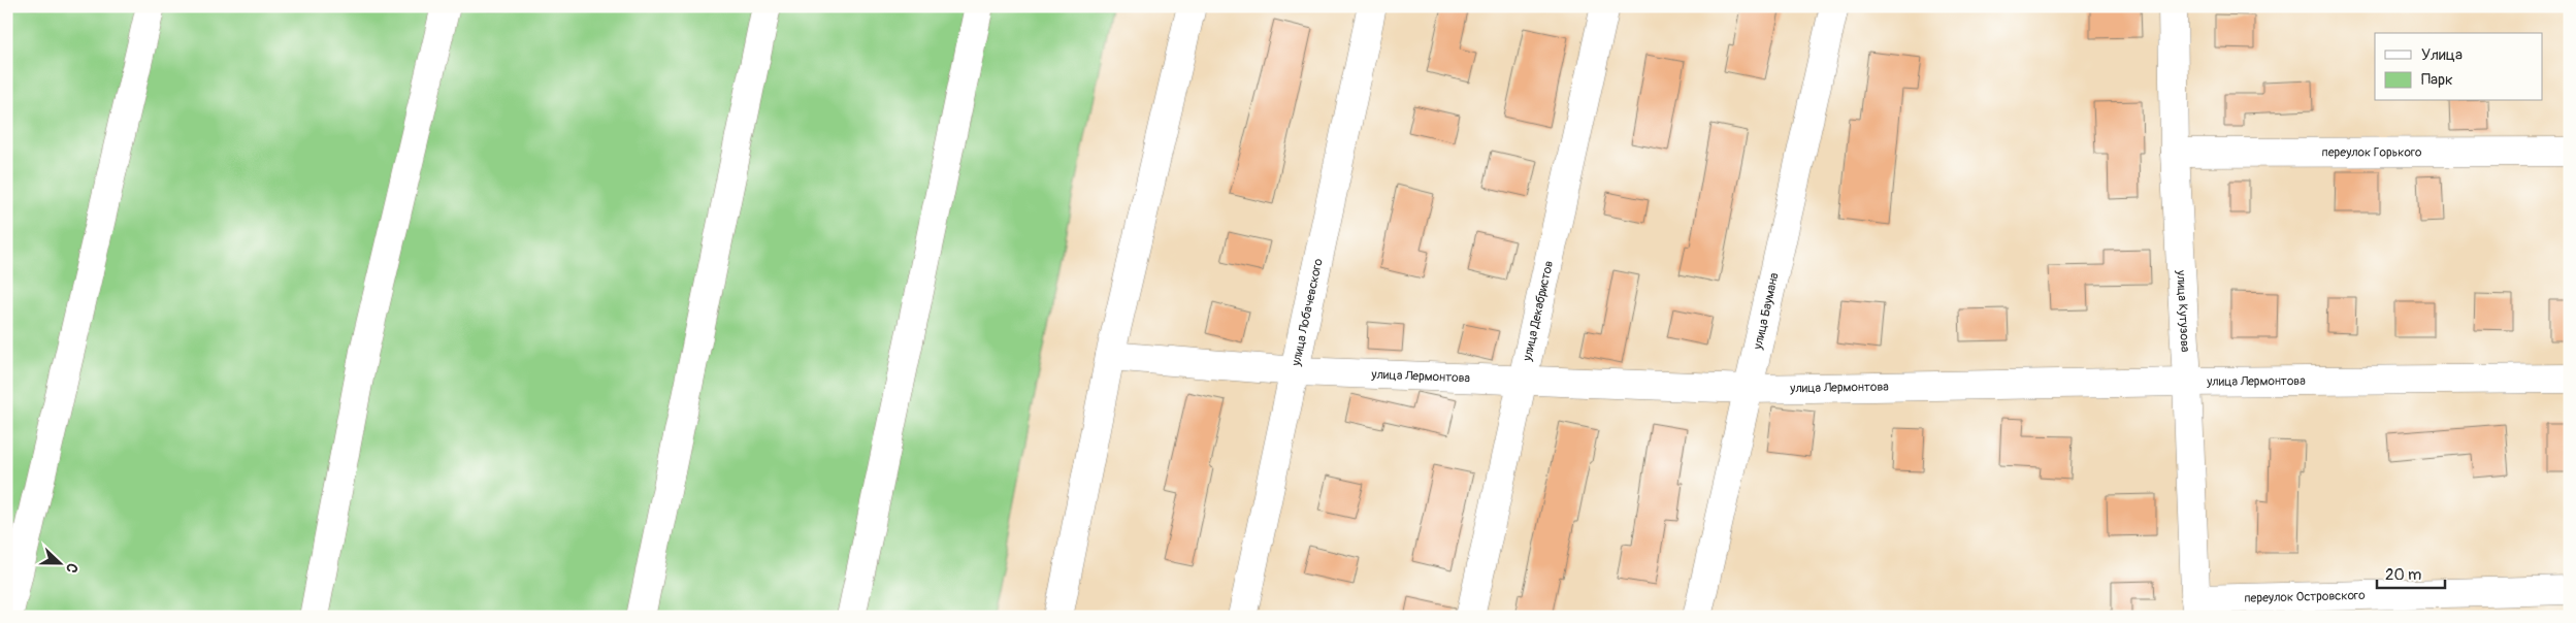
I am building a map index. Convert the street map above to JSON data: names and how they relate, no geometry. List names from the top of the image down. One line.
{"streets":{"street":["переулок Горького","улица Лобачевского","улица Декабристов","улица Баумана","улица Кутузова","улица Лермонтова","переулок Островского"]},"crossings":[["переулок Горького","улица Кутузова"],["улица Лобачевского","улица Лермонтова"],["улица Декабристов","улица Лермонтова"],["улица Баумана","улица Лермонтова"],["улица Кутузова","улица Лермонтова"],["улица Кутузова","переулок Островского"]],"legend":["Улица","Парк"],"scale_bar":"20 m","north":"right"}
